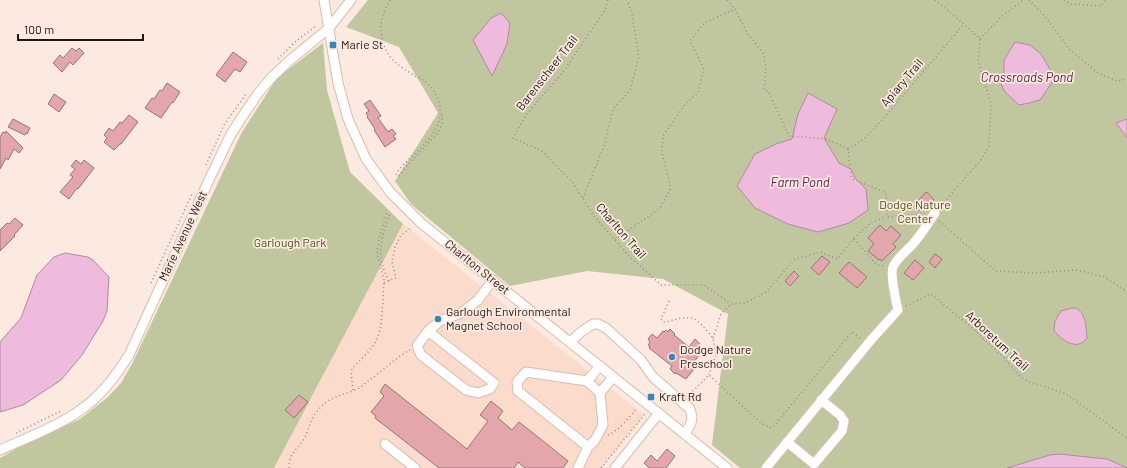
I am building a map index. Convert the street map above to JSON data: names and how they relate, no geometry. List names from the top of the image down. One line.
{"streets":{"street":["Marie Avenue West","Charlton Street"],"path":["Barenscheer Trail","Apiary Trail","Charlton Trail","Arboretum Trail"]},"crossings":[["Barenscheer Trail","Charlton Trail"],["Marie Avenue West","Charlton Street"]],"water":["Crossroads Pond","Farm Pond"],"parks":["Dodge Nature Center","Garlough Park"],"places":{"transit":["Marie St","Kraft Rd"],"other":["Garlough Environmental Magnet School","Dodge Nature Preschool"]},"scale_bar":"100 m"}
